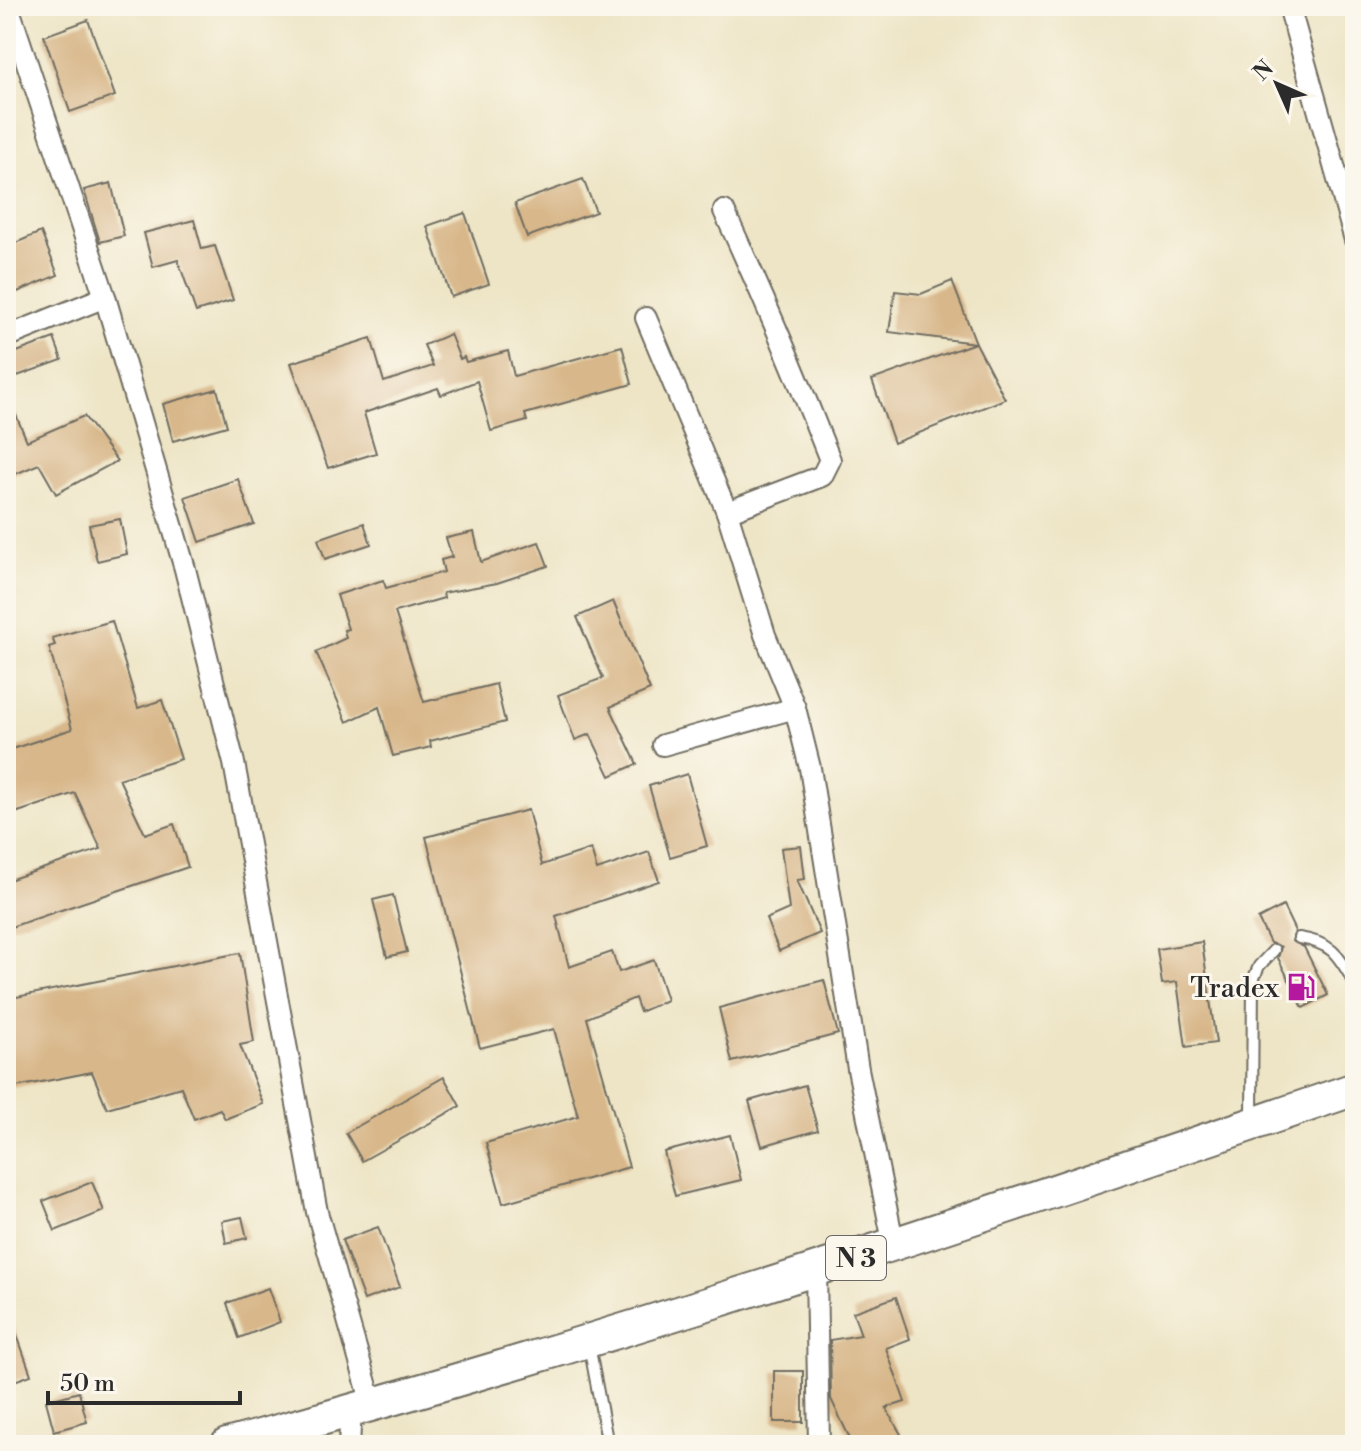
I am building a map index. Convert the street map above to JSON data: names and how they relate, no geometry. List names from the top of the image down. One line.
{"streets":{"highway":["N 3"]},"places":{"fuel station":["Tradex"]},"scale_bar":"50 m","north":"top left"}
